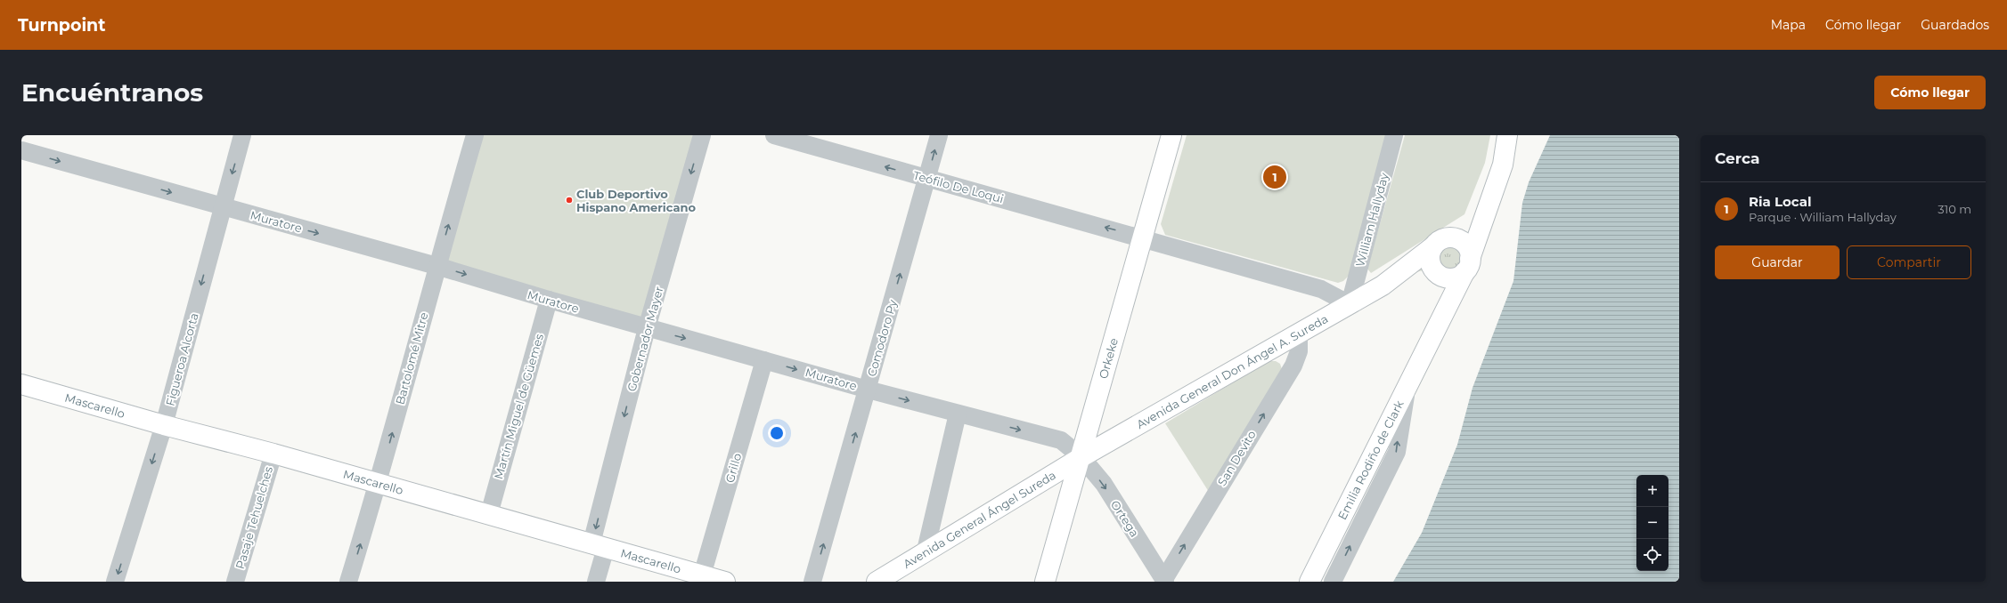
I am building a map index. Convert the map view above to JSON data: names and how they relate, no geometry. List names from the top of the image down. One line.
{"streets":{"main road":["Orkeke","Avenida General Don Ángel A. Sureda","Mascarello","Emilia Rodiño de Clark","Avenida General Ángel Sureda"],"street":["Teófilo De Loqui","William Hallyday","Muratore","Comodoro Py","Gobernador Mayer","Bartolomé Mitre","Figueroa Alcorta","Martín Miguel de Güemes","San Devito","Grillo","Pasaje Tehuelches","Ortega"]},"crossings":[["Teófilo De Loqui","William Hallyday"],["Teófilo De Loqui","Comodoro Py"],["Teófilo De Loqui","Orkeke"],["Teófilo De Loqui","Avenida General Don Ángel A. Sureda"],["William Hallyday","Avenida General Don Ángel A. Sureda"],["Muratore","Comodoro Py"],["Muratore","Gobernador Mayer"],["Muratore","Bartolomé Mitre"],["Muratore","Orkeke"],["Muratore","Figueroa Alcorta"],["Muratore","Avenida General Don Ángel A. Sureda"],["Muratore","Martín Miguel de Güemes"],["Muratore","Grillo"],["Muratore","Ortega"],["Muratore","Avenida General Ángel Sureda"],["Gobernador Mayer","Mascarello"],["Bartolomé Mitre","Mascarello"],["Orkeke","Avenida General Don Ángel A. Sureda"],["Orkeke","Ortega"],["Orkeke","Avenida General Ángel Sureda"],["Figueroa Alcorta","Mascarello"],["Avenida General Don Ángel A. Sureda","San Devito"],["Avenida General Don Ángel A. Sureda","Emilia Rodiño de Clark"],["Avenida General Don Ángel A. Sureda","Ortega"],["Avenida General Don Ángel A. Sureda","Avenida General Ángel Sureda"],["Mascarello","Martín Miguel de Güemes"],["Mascarello","Grillo"],["Mascarello","Pasaje Tehuelches"],["San Devito","Ortega"],["Ortega","Avenida General Ángel Sureda"]],"one_way":["Teófilo De Loqui","Muratore","Gobernador Mayer","Bartolomé Mitre","Figueroa Alcorta","Ortega"],"places":["Club Deportivo Hispano Americano"],"page":{"header":"Turnpoint","nav":["Mapa","Cómo llegar","Guardados"],"buttons":["Cómo llegar",["Guardar","Compartir"]],"title":"Encuéntranos","heading":"Cerca","pins":"1","list":[{"mark":"1","name":"Ria Local","note":"Parque · William Hallyday","value":"310 m"}],"map_buttons":["+","−"]}}
